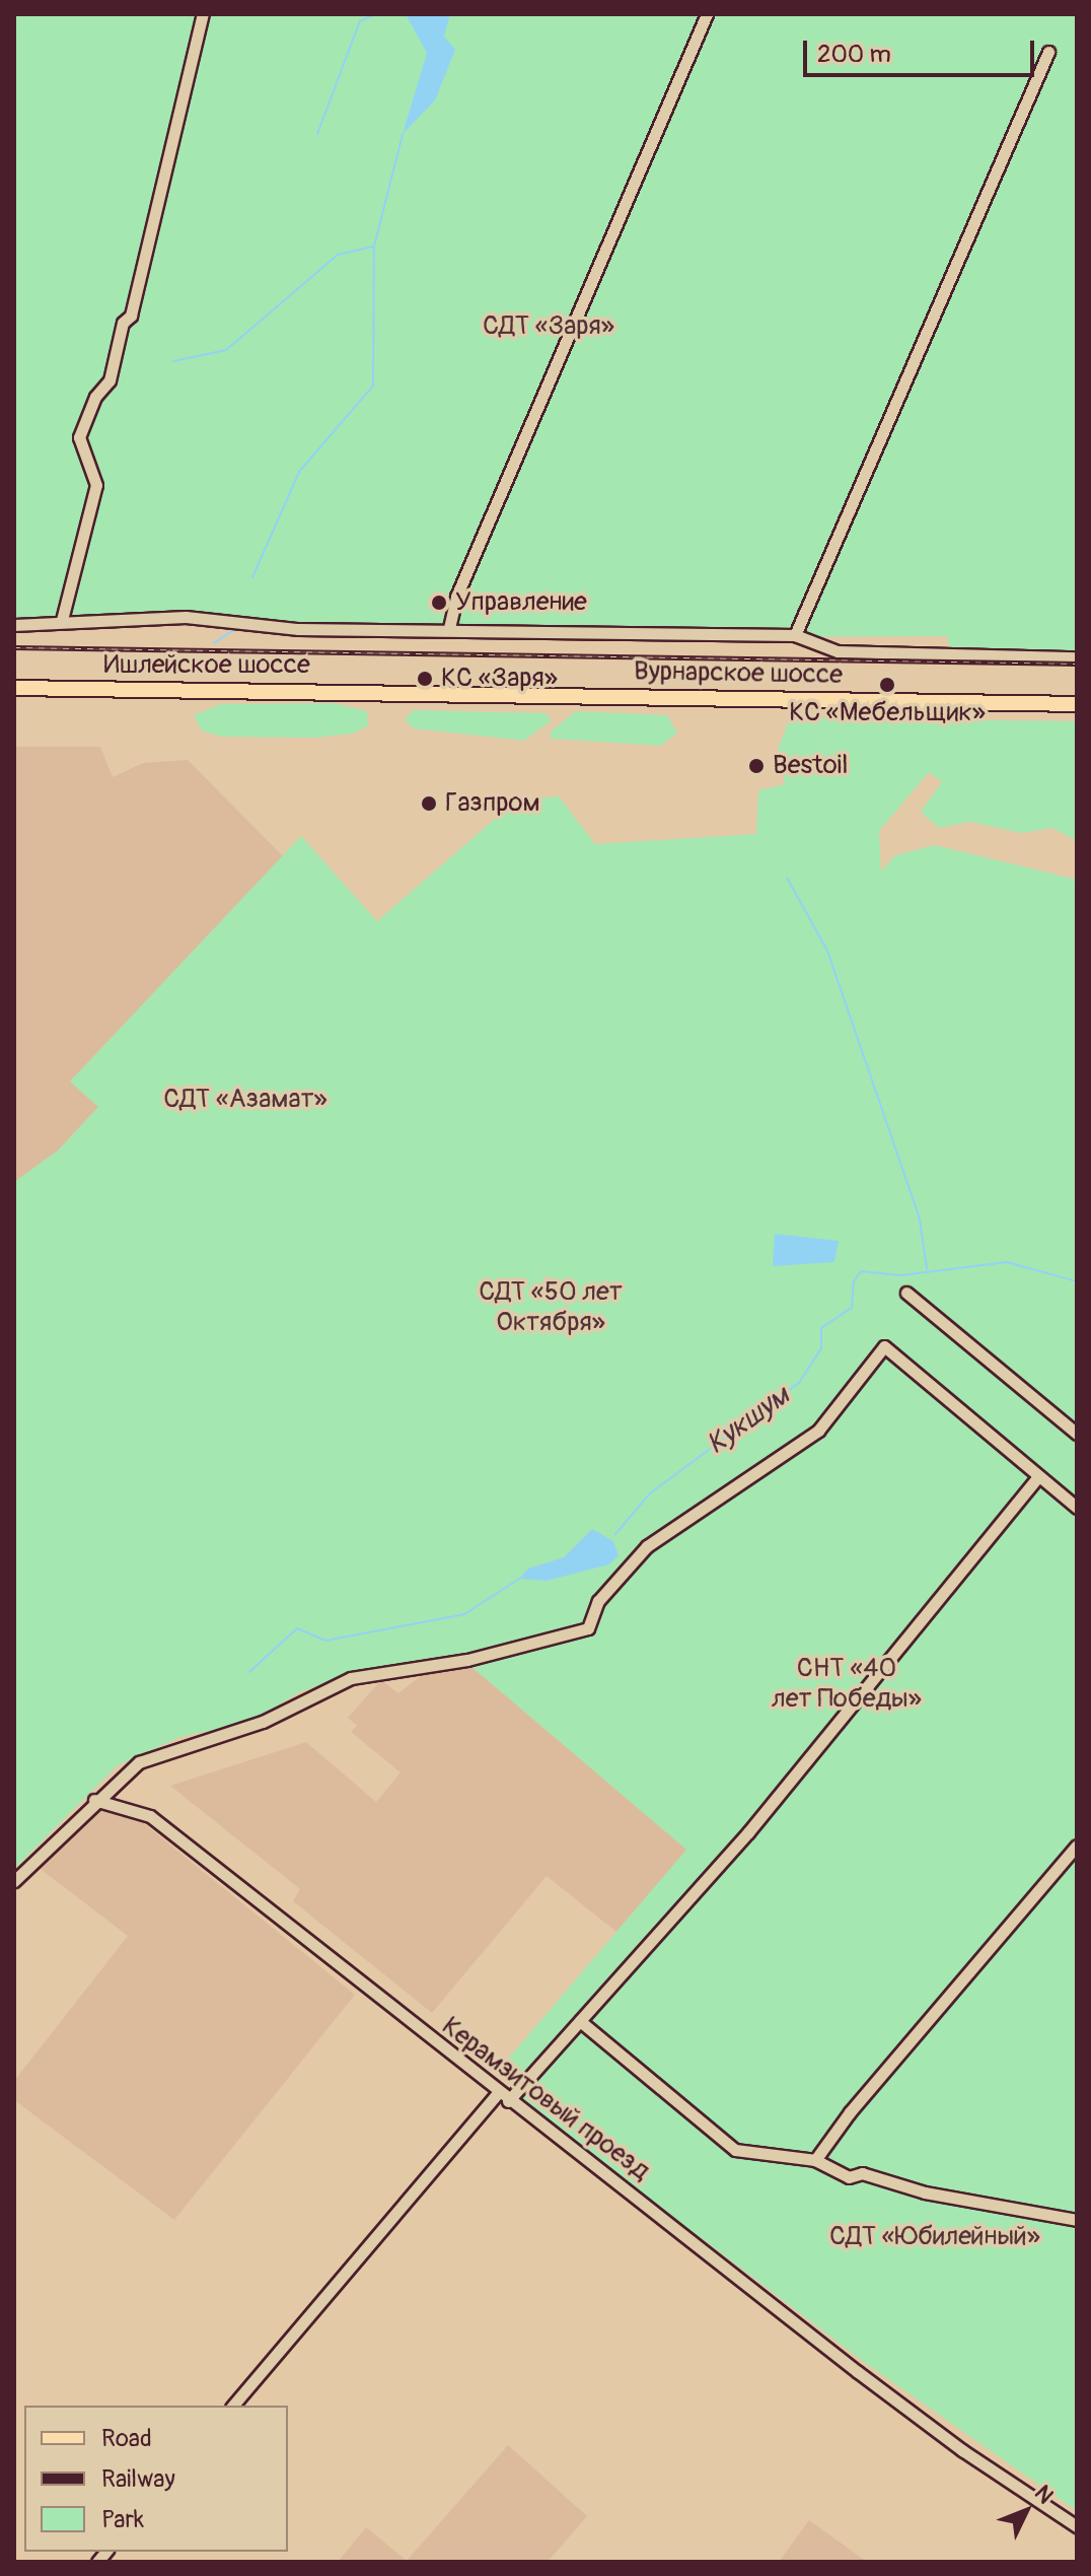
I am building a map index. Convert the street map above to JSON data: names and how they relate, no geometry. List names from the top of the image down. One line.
{"streets":{"main road":["Ишлейское шоссе","Вурнарское шоссе"],"street":["Керамзитовый проезд"]},"crossings":[["Ишлейское шоссе","Вурнарское шоссе"]],"water":["Кукшум"],"parks":["СДТ «Заря»","СДТ «Азамат»","СДТ «50 лет Октября»","СНТ «40 лет Победы»","СДТ «Юбилейный»"],"places":["Управление","КС «Заря»","КС «Мебельщик»","Bestoil","Газпром"],"legend":["Road","Railway","Park"],"scale_bar":"200 m","north":"top right"}
